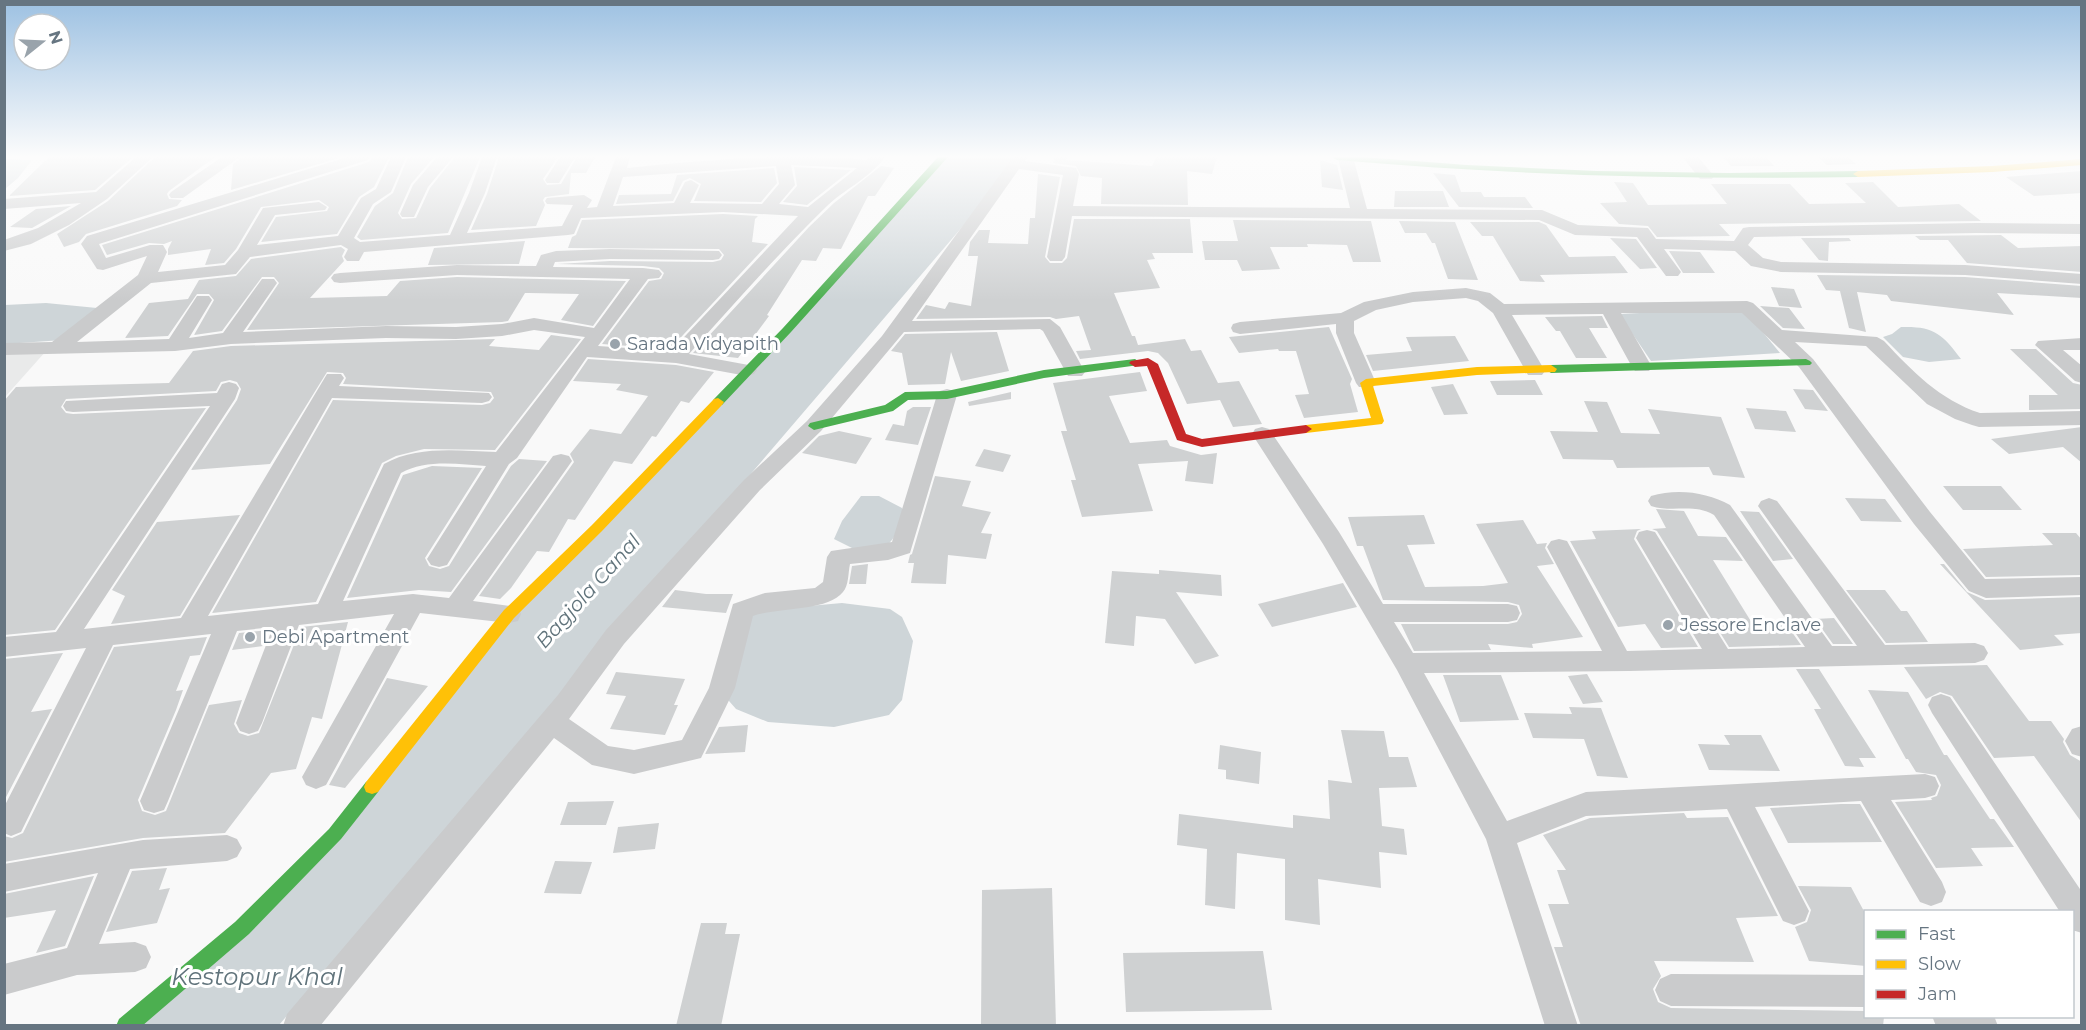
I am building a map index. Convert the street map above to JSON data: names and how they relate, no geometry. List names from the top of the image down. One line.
{"water":["Bagjola Canal","Kestopur Khal"],"places":["Sarada Vidyapith","Jessore Enclave","Debi Apartment"],"legend":["Fast","Slow","Jam"],"north":"right"}
